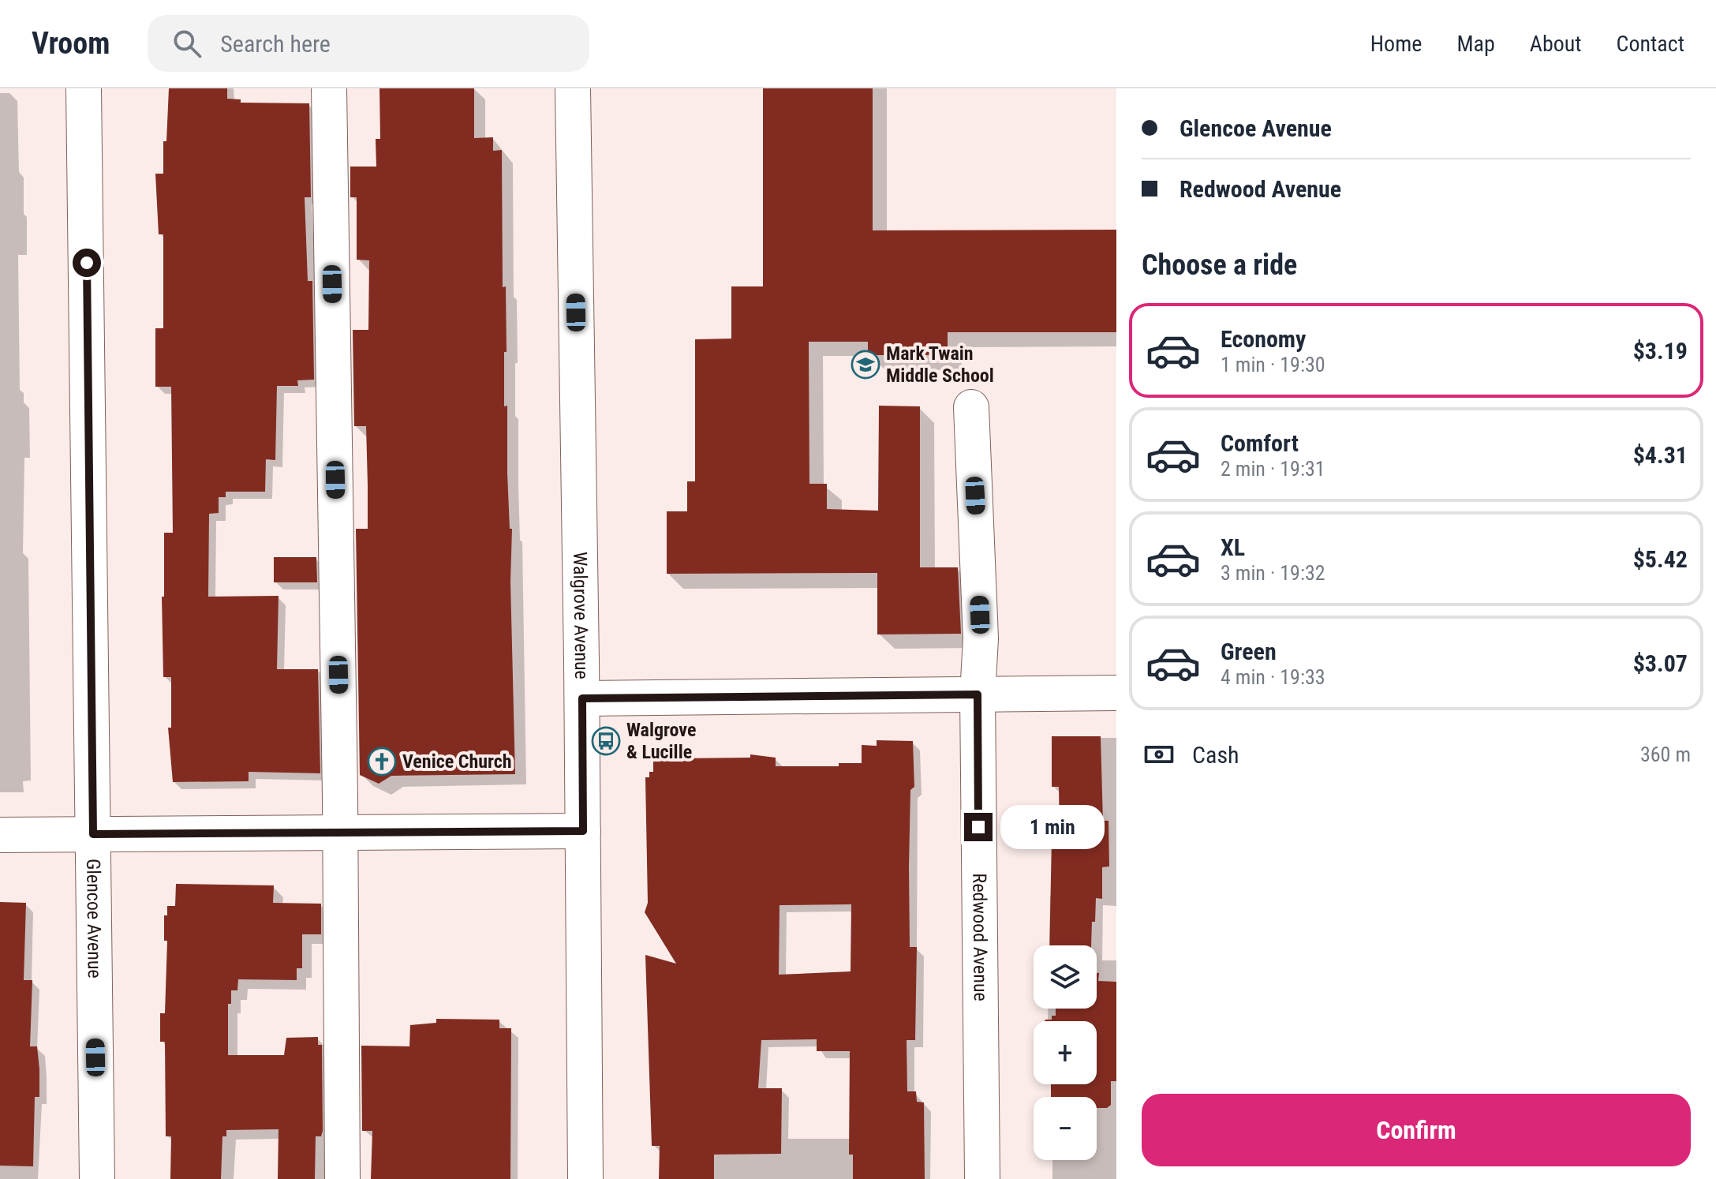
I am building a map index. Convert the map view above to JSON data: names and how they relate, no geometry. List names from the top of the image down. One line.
{"streets":{"street":["Walgrove Avenue","Glencoe Avenue","Redwood Avenue"]},"places":{"school or university":["Mark Twain Middle School"],"bus stop":["Walgrove & Lucille"],"church":["Venice Church"]},"page":{"header":"Vroom","search":"Search here","nav":["Home","Map","About","Contact"],"banner":["Glencoe Avenue","Redwood Avenue"],"heading":"Choose a ride","list":[{"name":"Economy","note":"1 min · 19:30","value":"$3.19"},{"name":"Comfort","note":"2 min · 19:31","value":"$4.31"},{"name":"XL","note":"3 min · 19:32","value":"$5.42"},{"name":"Green","note":"4 min · 19:33","value":"$3.07"}],"pay":["Cash","360 m"],"bubble":"1 min","map_buttons":["+","−"],"buttons":"Confirm"}}
